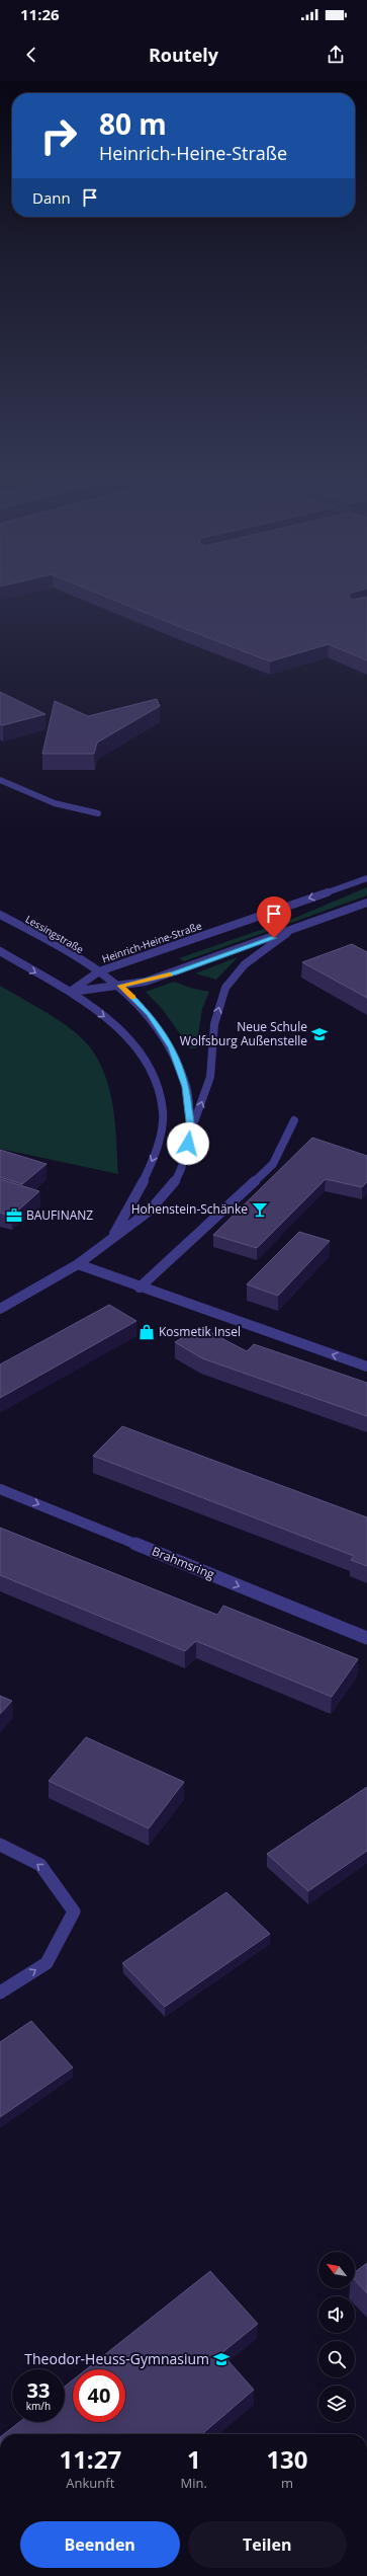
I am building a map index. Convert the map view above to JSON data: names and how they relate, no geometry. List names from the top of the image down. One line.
{"streets":{"street":["Lessingstraße","Heinrich-Heine-Straße","Brahmsring"]},"crossings":[["Lessingstraße","Heinrich-Heine-Straße"]],"one_way":["Brahmsring"],"places":{"school or university":["Neue Schule Wolfsburg Außenstelle","Theodor-Heuss-Gymnasium"],"bar":["Hohenstein-Schänke"],"office":["BAUFINANZ"],"shop":["Kosmetik Insel"]},"north":"top left","page":{"status":"11:26","header":"Routely","turn":["80 m","Heinrich-Heine-Straße"],"then":"Dann","speed":"33 km/h","limit":"40","eta":["11:27","Ankunft","1","Min.","130","m"],"buttons":["Beenden","Teilen"]}}
